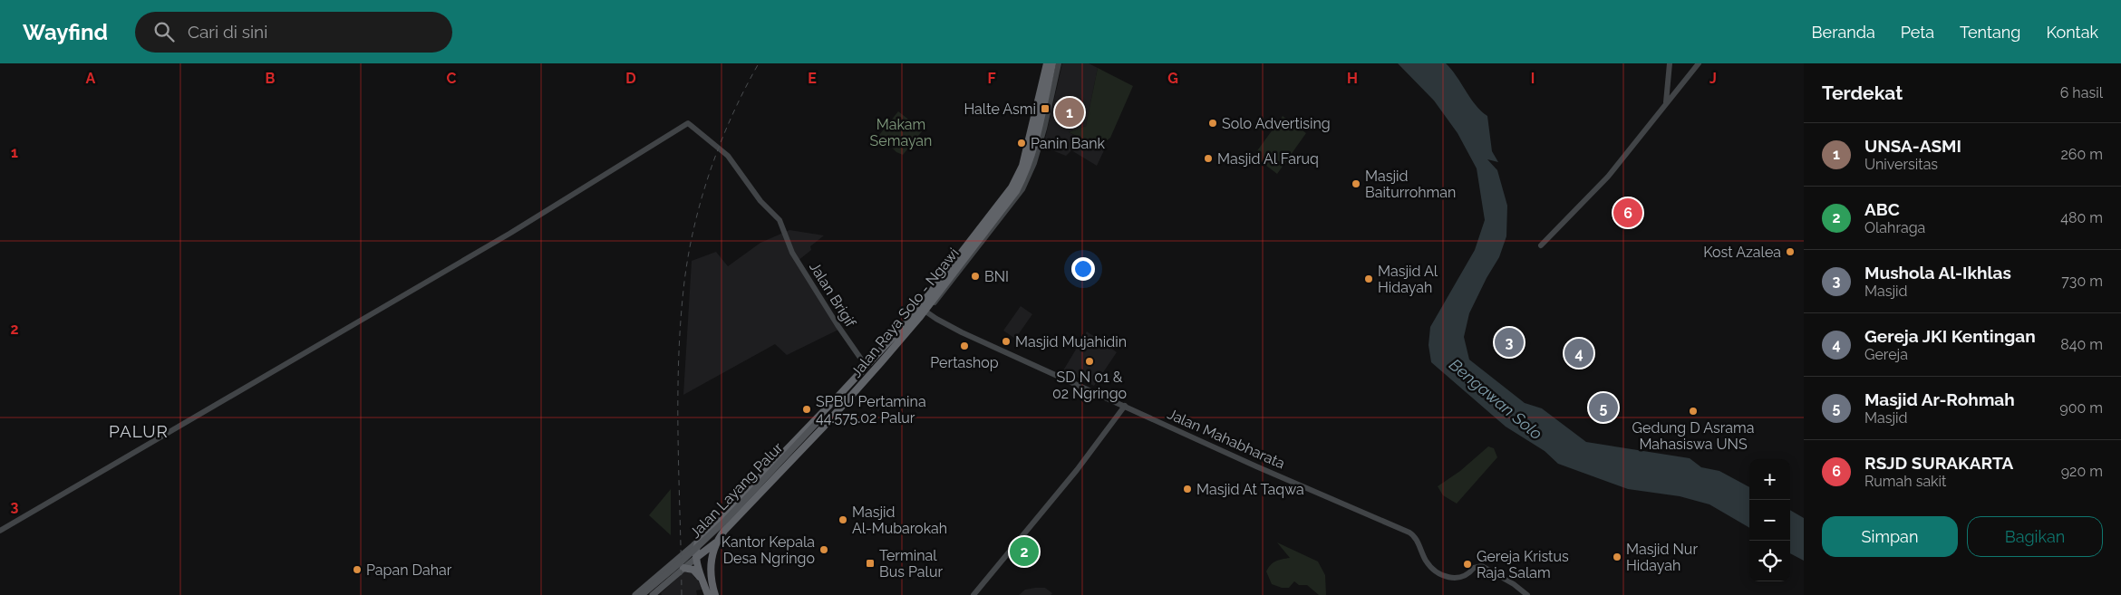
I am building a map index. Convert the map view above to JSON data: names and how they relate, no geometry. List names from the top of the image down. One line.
{"streets":{"highway":["Jalan Raya Solo - Ngawi"],"main road":["Jalan Layang Palur"],"street":["Jalan Brigif","Jalan Mahabharata"]},"crossings":[["Jalan Brigif","Jalan Raya Solo - Ngawi"],["Jalan Raya Solo - Ngawi","Jalan Mahabharata"],["Jalan Raya Solo - Ngawi","Jalan Layang Palur"]],"districts":["PALUR"],"water":["Bengawan Solo"],"parks":["Makam Semayan"],"places":{"transit":["Halte Asmi","Terminal Bus Palur"],"other":["Solo Advertising","Panin Bank","Masjid Al Faruq","Masjid Baiturrohman","Kost Azalea","BNI","Masjid Al Hidayah","Masjid Mujahidin","Pertashop","SD N 01 & 02 Ngringo","SPBU Pertamina 44.575.02 Palur","Gedung D Asrama Mahasiswa UNS","Masjid At Taqwa","Masjid Al-Mubarokah","Kantor Kepala Desa Ngringo","Masjid Nur Hidayah","Gereja Kristus Raja Salam","Papan Dahar"]},"page":{"header":"Wayfind","search":"Cari di sini","nav":["Beranda","Peta","Tentang","Kontak"],"heading":["Terdekat","6 hasil"],"pins":["1","6","3","4","5","2"],"list":[{"mark":"1","name":"UNSA-ASMI","note":"Universitas","value":"260 m"},{"mark":"2","name":"ABC","note":"Olahraga","value":"480 m"},{"mark":"3","name":"Mushola Al-Ikhlas","note":"Masjid","value":"730 m"},{"mark":"4","name":"Gereja JKI Kentingan","note":"Gereja","value":"840 m"},{"mark":"5","name":"Masjid Ar-Rohmah","note":"Masjid","value":"900 m"},{"mark":"6","name":"RSJD SURAKARTA","note":"Rumah sakit","value":"920 m"}],"map_buttons":["+","−"],"buttons":["Simpan","Bagikan"]},"grid":{"columns":["A","B","C","D","E","F","G","H","I","J"],"rows":["1","2","3"]}}
